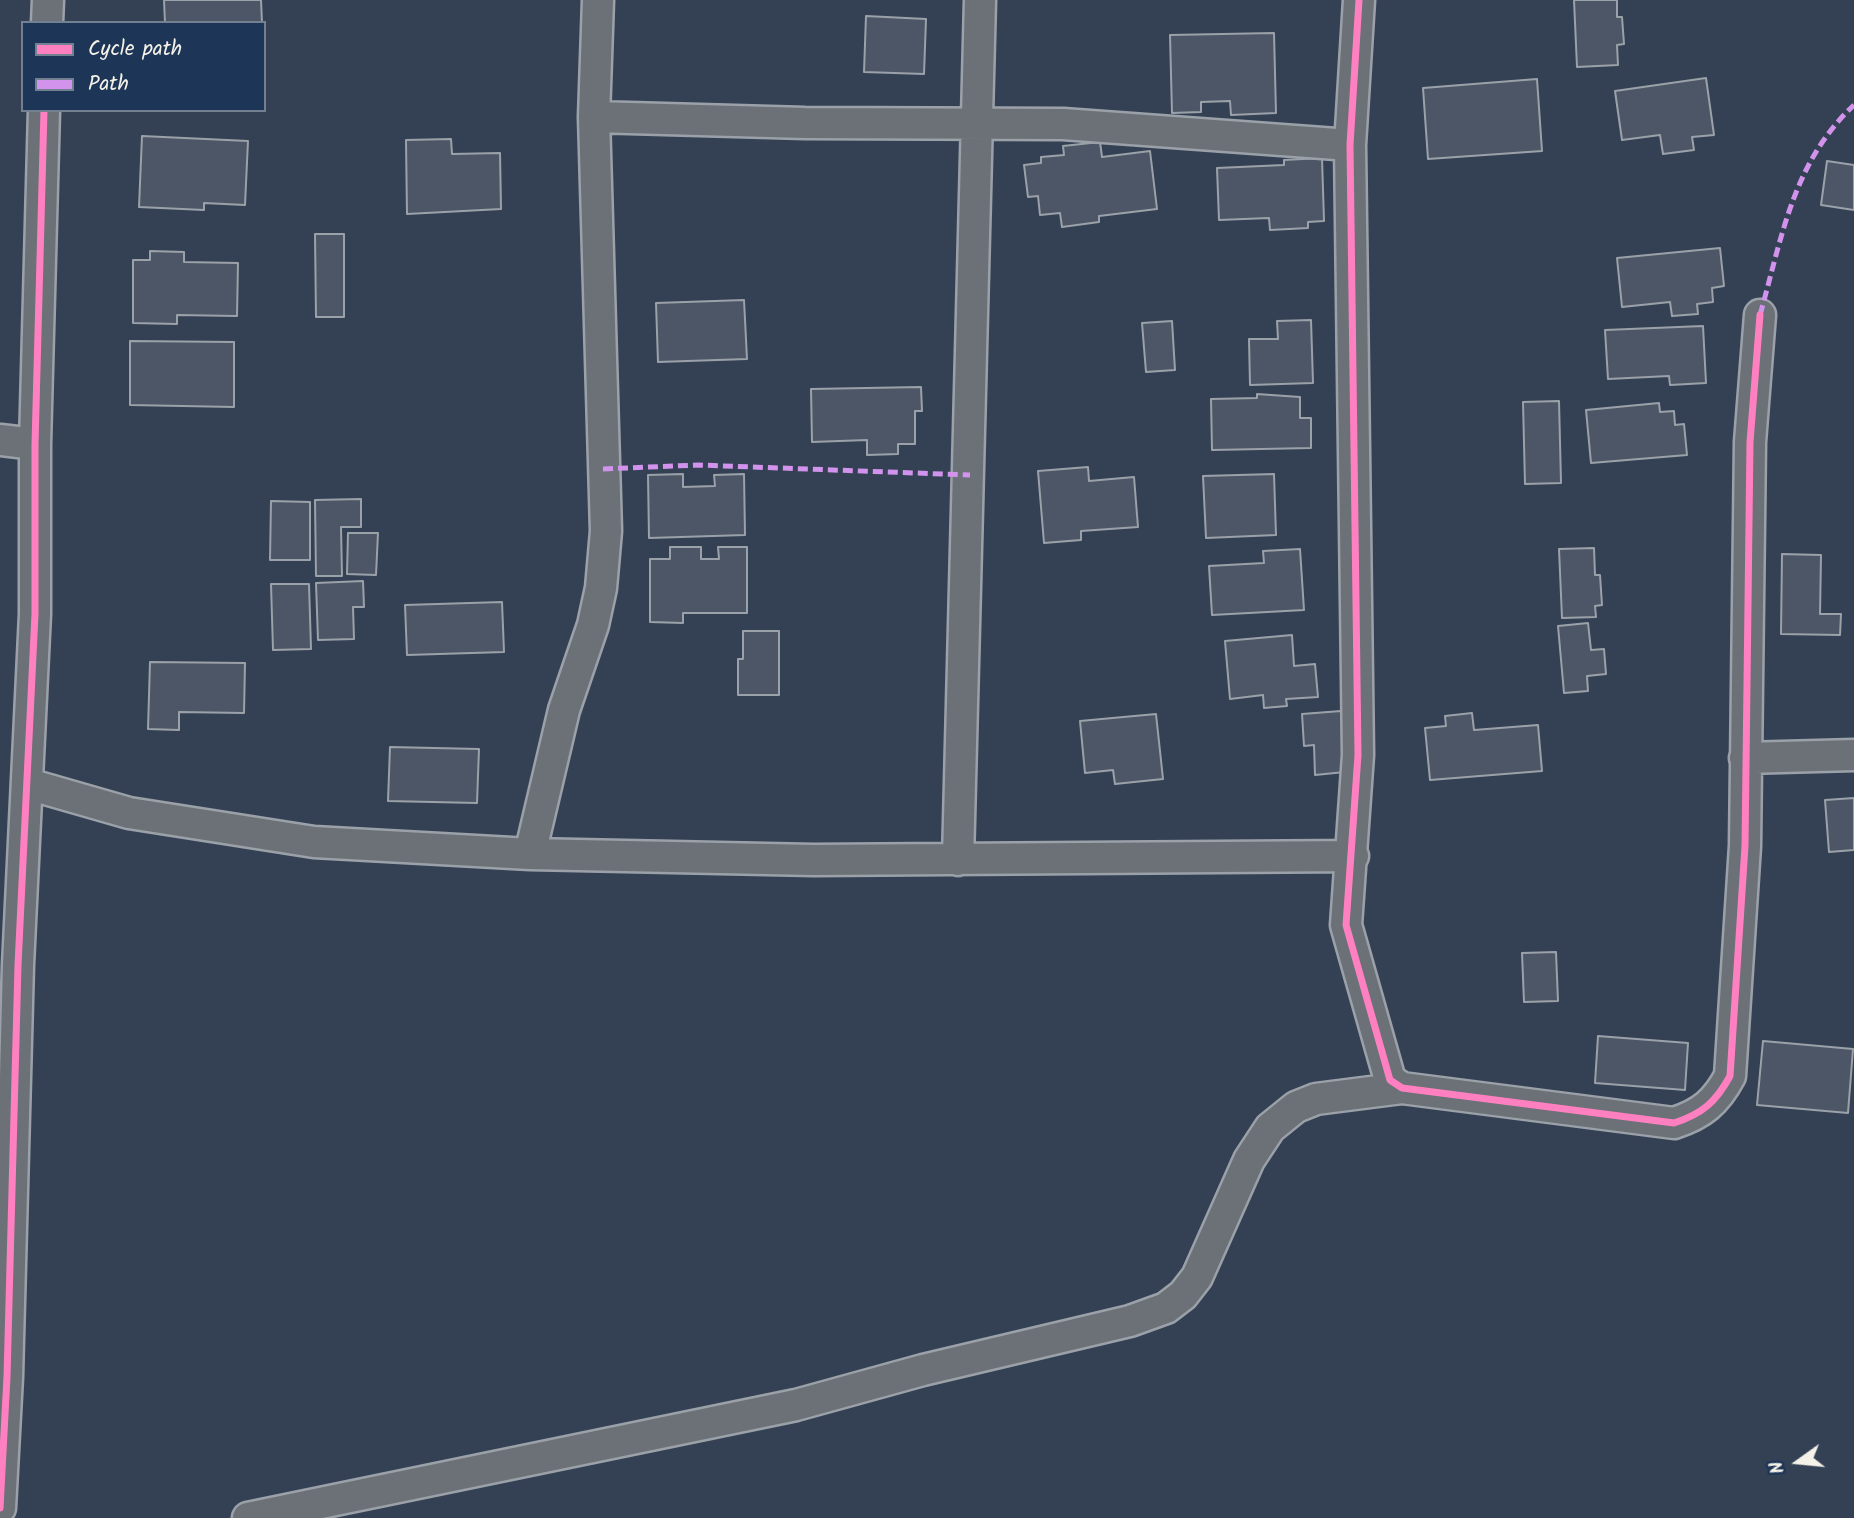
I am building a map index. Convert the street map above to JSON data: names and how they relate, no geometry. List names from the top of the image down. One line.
{"legend":["Cycle path","Path"],"north":"left"}
